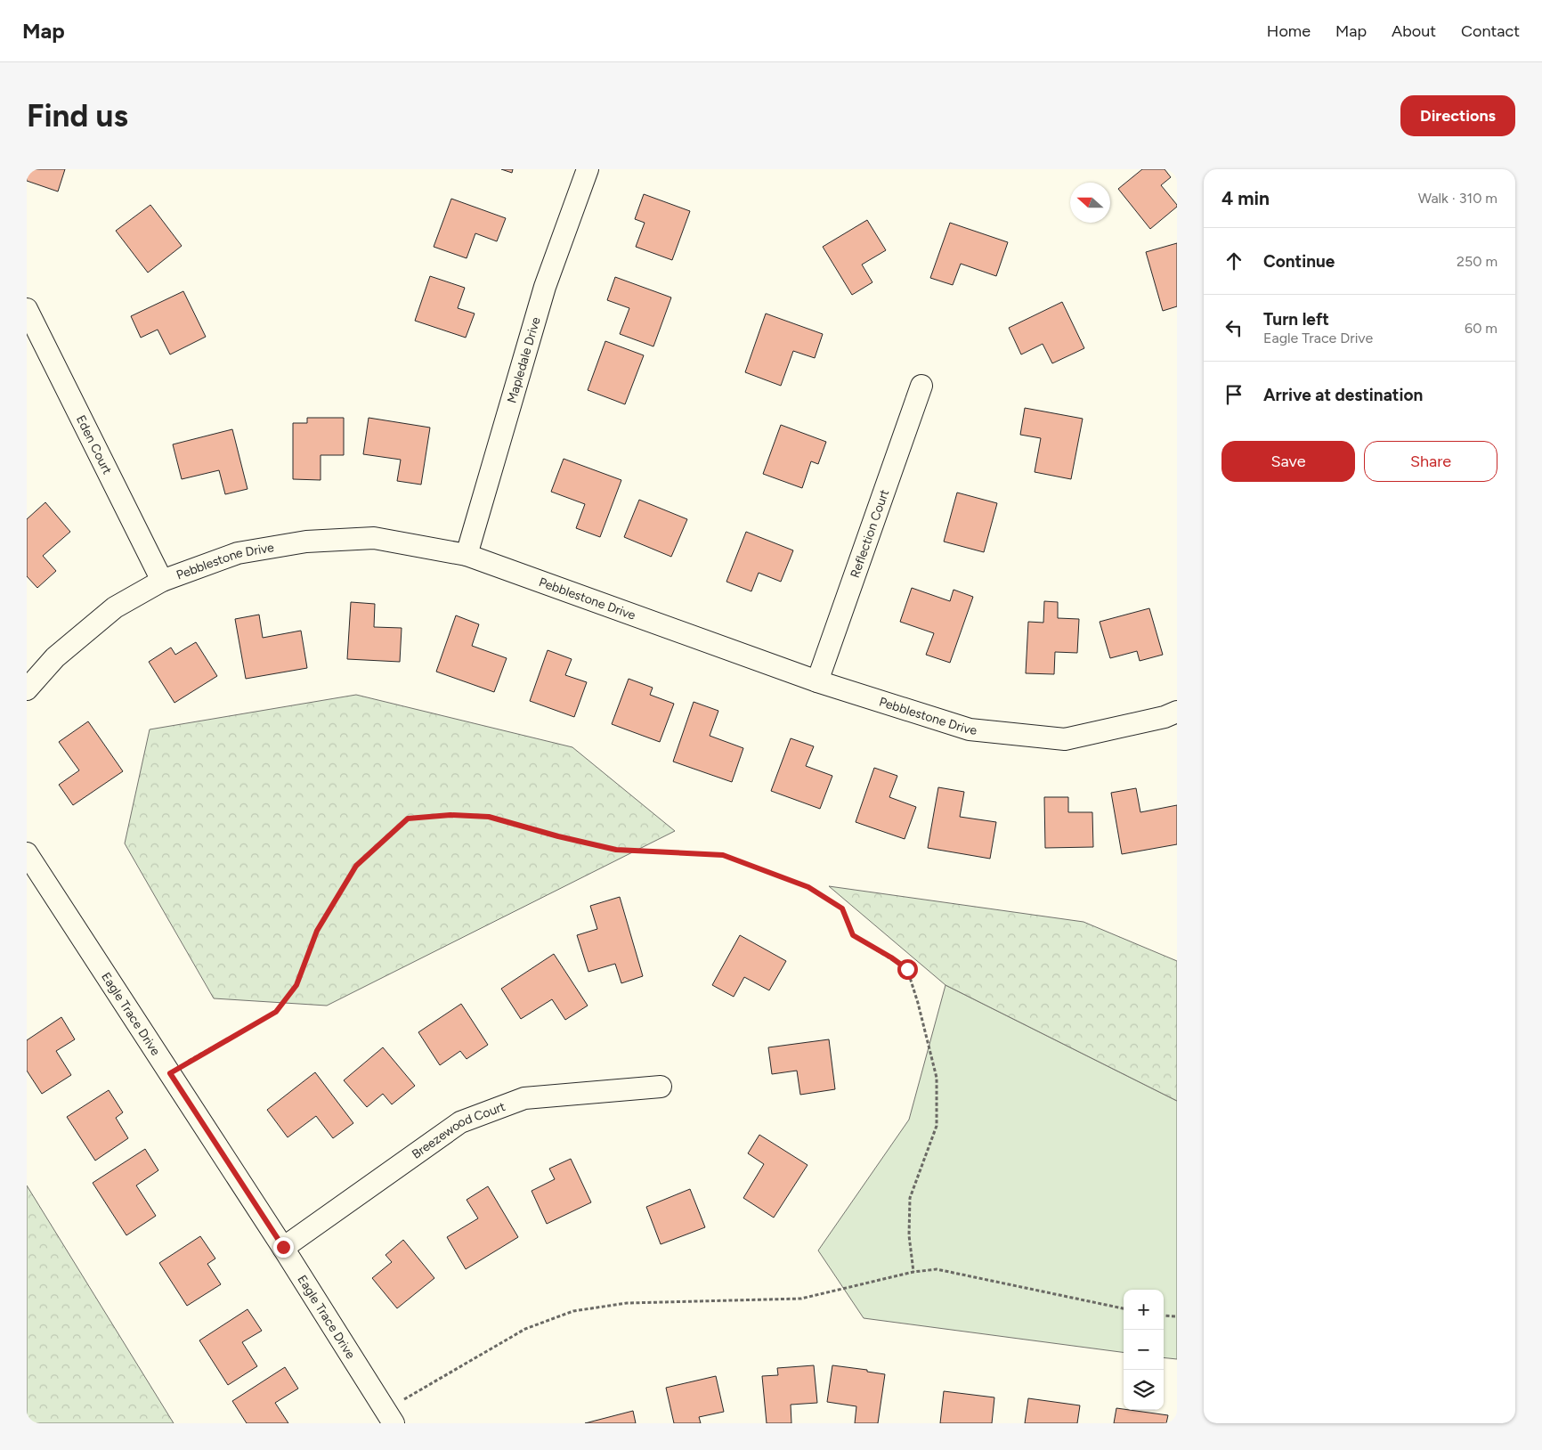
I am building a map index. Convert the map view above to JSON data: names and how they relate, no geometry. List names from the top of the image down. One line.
{"streets":{"street":["Mapledale Drive","Eden Court","Reflection Court","Pebblestone Drive","Eagle Trace Drive","Breezewood Court"]},"crossings":[["Mapledale Drive","Pebblestone Drive"],["Eden Court","Pebblestone Drive"],["Reflection Court","Pebblestone Drive"],["Eagle Trace Drive","Breezewood Court"]],"north":"left","page":{"header":"Map","nav":["Home","Map","About","Contact"],"buttons":["Directions",["Save","Share"]],"title":"Find us","heading":["4 min","Walk · 310 m"],"list":[["Continue","250 m"],["Turn left","Eagle Trace Drive","60 m"],"Arrive at destination"],"map_buttons":["+","−"]}}
